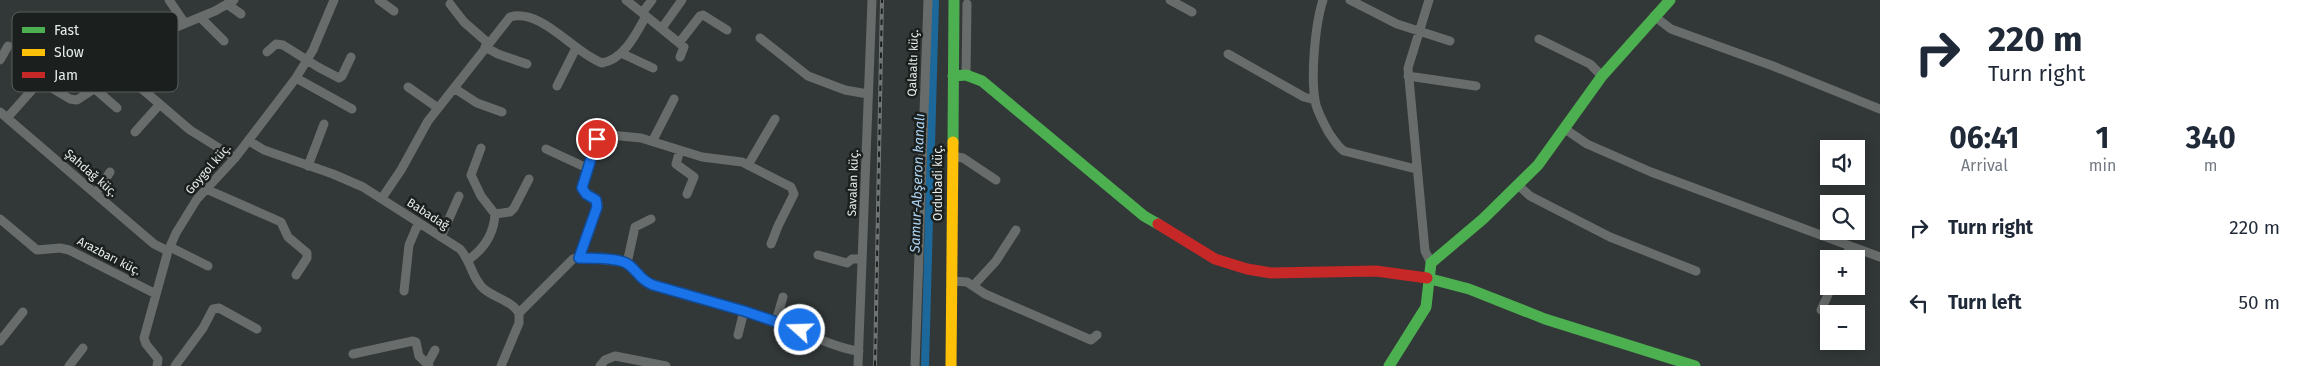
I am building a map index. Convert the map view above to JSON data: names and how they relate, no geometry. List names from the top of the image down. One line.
{"streets":{"street":["Qalaaltı küç.","Goygol küç.","Şahdağ küç.","Savalan küç.","Ordubadi küç.","Babadağ","Arazbarı küç."]},"crossings":[["Goygol küç.","Şahdağ küç."],["Goygol küç.","Babadağ"],["Goygol küç.","Arazbarı küç."]],"water":["Samur-Abşeron kanalı"],"legend":["Fast","Slow","Jam"],"page":{"turn":["220 m","Turn right"],"eta":["06:41","Arrival","1","min","340","m"],"map_buttons":["+","−"],"list":[{"name":"Turn right","value":"220 m"},{"name":"Turn left","value":"50 m"}]}}
